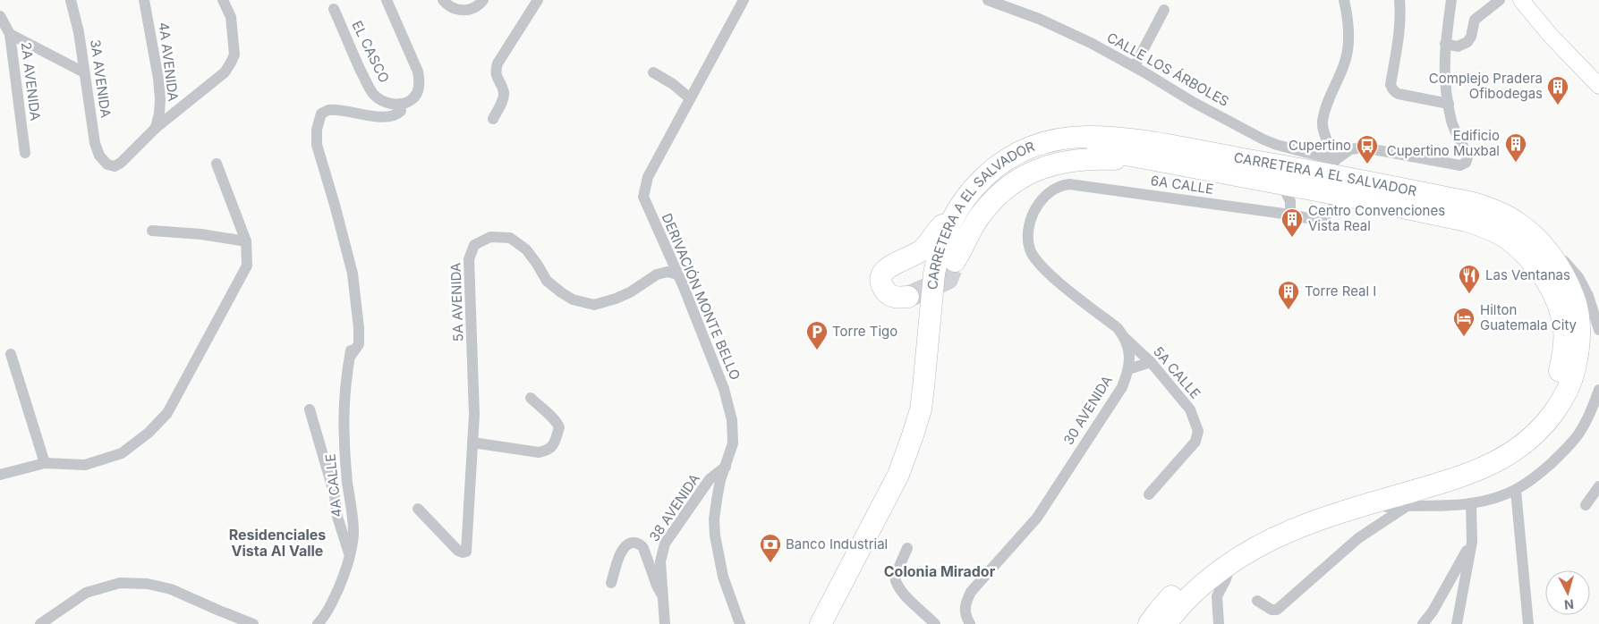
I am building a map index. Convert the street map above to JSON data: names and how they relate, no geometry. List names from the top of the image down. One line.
{"streets":{"highway":["CARRETERA A EL SALVADOR"],"street":["EL CASCO","4A AVENIDA","CALLE LOS ÁRBOLES","3A AVENIDA","2A AVENIDA","6A CALLE","DERIVACIÓN MONTE BELLO","5A AVENIDA","5A CALLE","30 AVENIDA","4A CALLE","38 AVENIDA"]},"crossings":[["4A AVENIDA","3A AVENIDA"],["CALLE LOS ÁRBOLES","CARRETERA A EL SALVADOR"],["CARRETERA A EL SALVADOR","6A CALLE"],["6A CALLE","30 AVENIDA"],["DERIVACIÓN MONTE BELLO","5A AVENIDA"],["DERIVACIÓN MONTE BELLO","38 AVENIDA"],["5A CALLE","30 AVENIDA"]],"districts":["Residenciales Vista Al Valle","Colonia Mirador"],"places":{"building":["Complejo Pradera Ofibodegas","Edificio Cupertino Muxbal","Centro Convenciones Vista Real","Torre Real I"],"bus stop":["Cupertino"],"restaurant":["Las Ventanas"],"hotel":["Hilton Guatemala City"],"parking":["Torre Tigo"],"bank":["Banco Industrial"]},"north":"bottom"}
